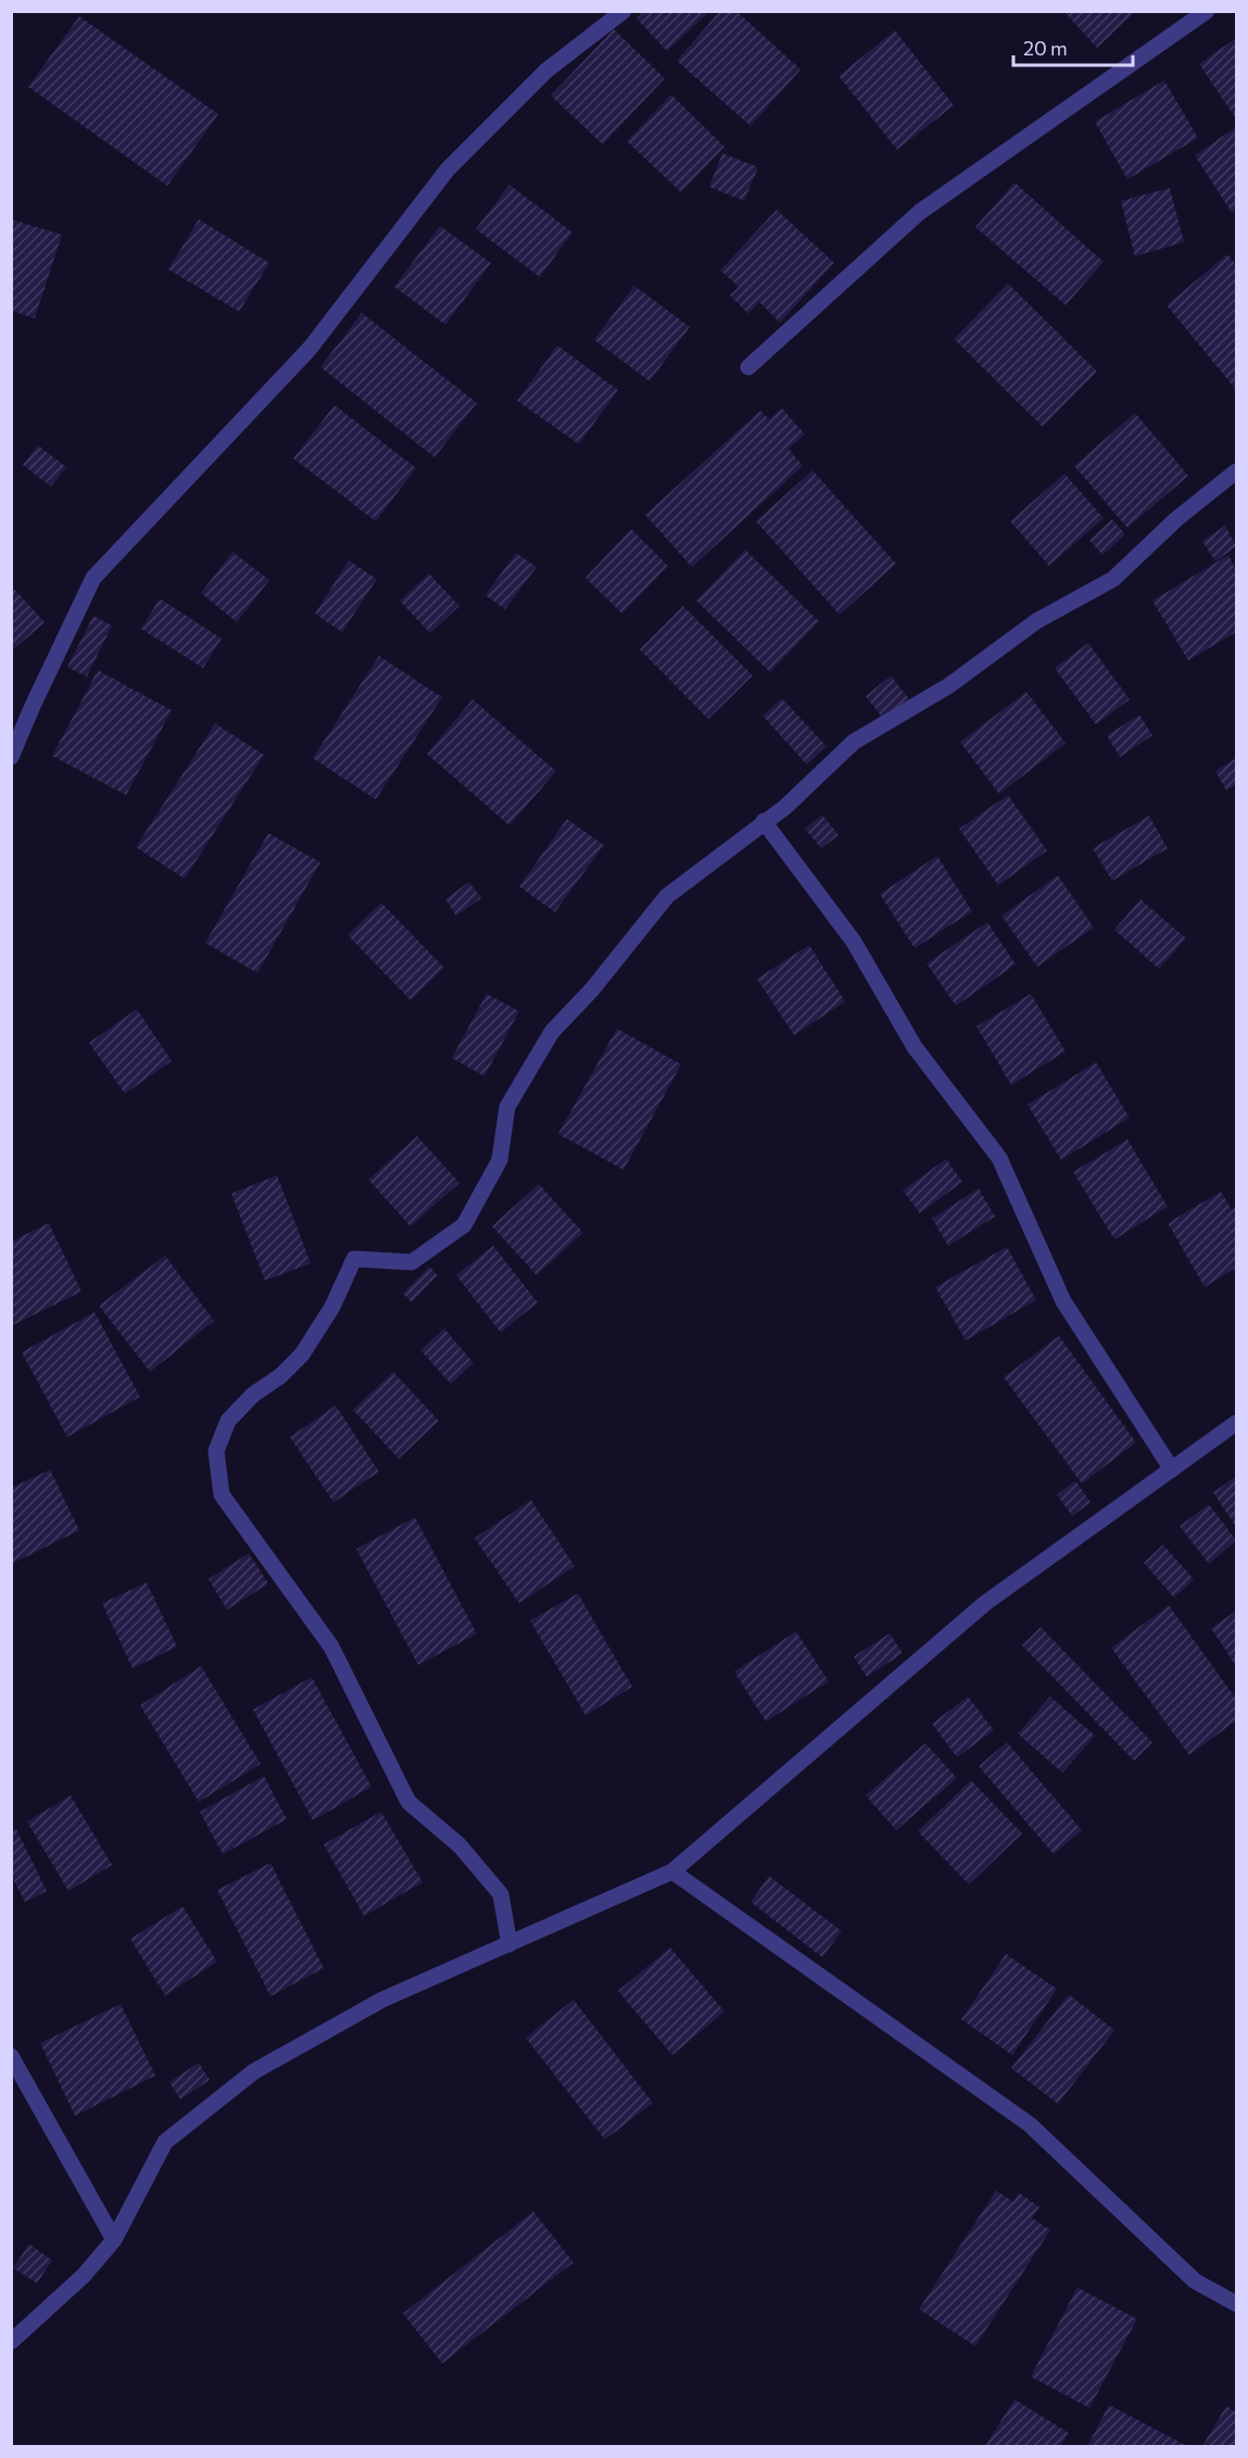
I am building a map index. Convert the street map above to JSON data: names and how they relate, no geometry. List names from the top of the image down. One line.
{"scale_bar":"20 m"}
